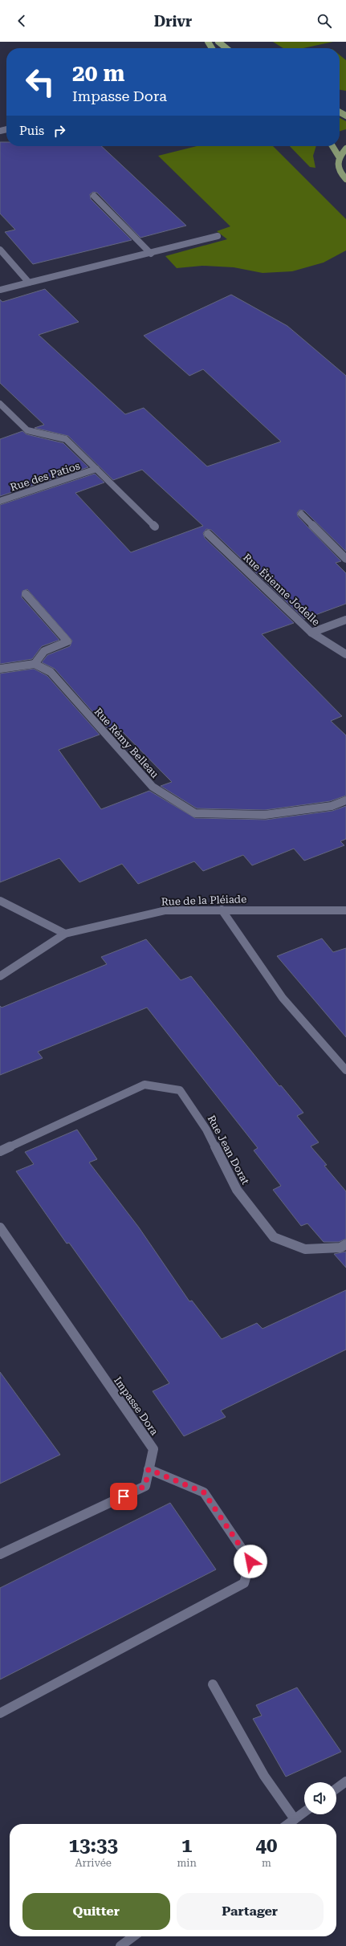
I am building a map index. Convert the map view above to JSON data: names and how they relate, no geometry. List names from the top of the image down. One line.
{"streets":{"street":["Rue des Patios","Rue Étienne Jodelle","Rue Rémy Belleau","Rue de la Pléiade","Rue Jean Dorat","Impasse Dora"]},"page":{"header":"Drivr","turn":["20 m","Impasse Dora"],"then":"Puis","eta":["13:33","Arrivée","1","min","40","m"],"buttons":["Quitter","Partager"]}}
